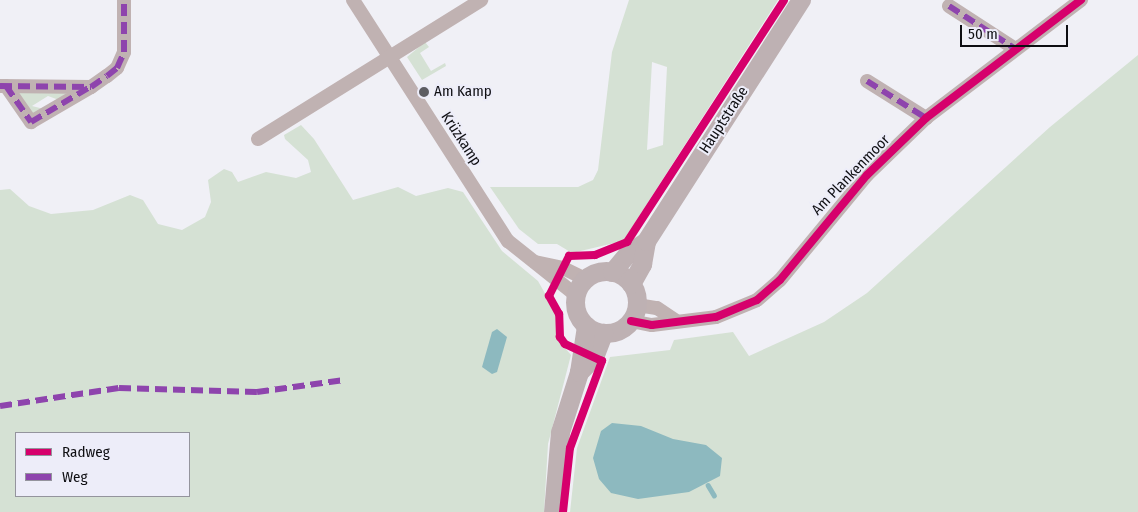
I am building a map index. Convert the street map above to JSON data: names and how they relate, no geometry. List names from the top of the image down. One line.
{"streets":{"main road":["Hauptstraße"],"street":["Krüzkamp","Am Plankenmoor"]},"crossings":[["Hauptstraße","Krüzkamp"],["Hauptstraße","Am Plankenmoor"],["Krüzkamp","Am Plankenmoor"]],"places":["Am Kamp"],"legend":["Radweg","Weg"],"scale_bar":"50 m"}
